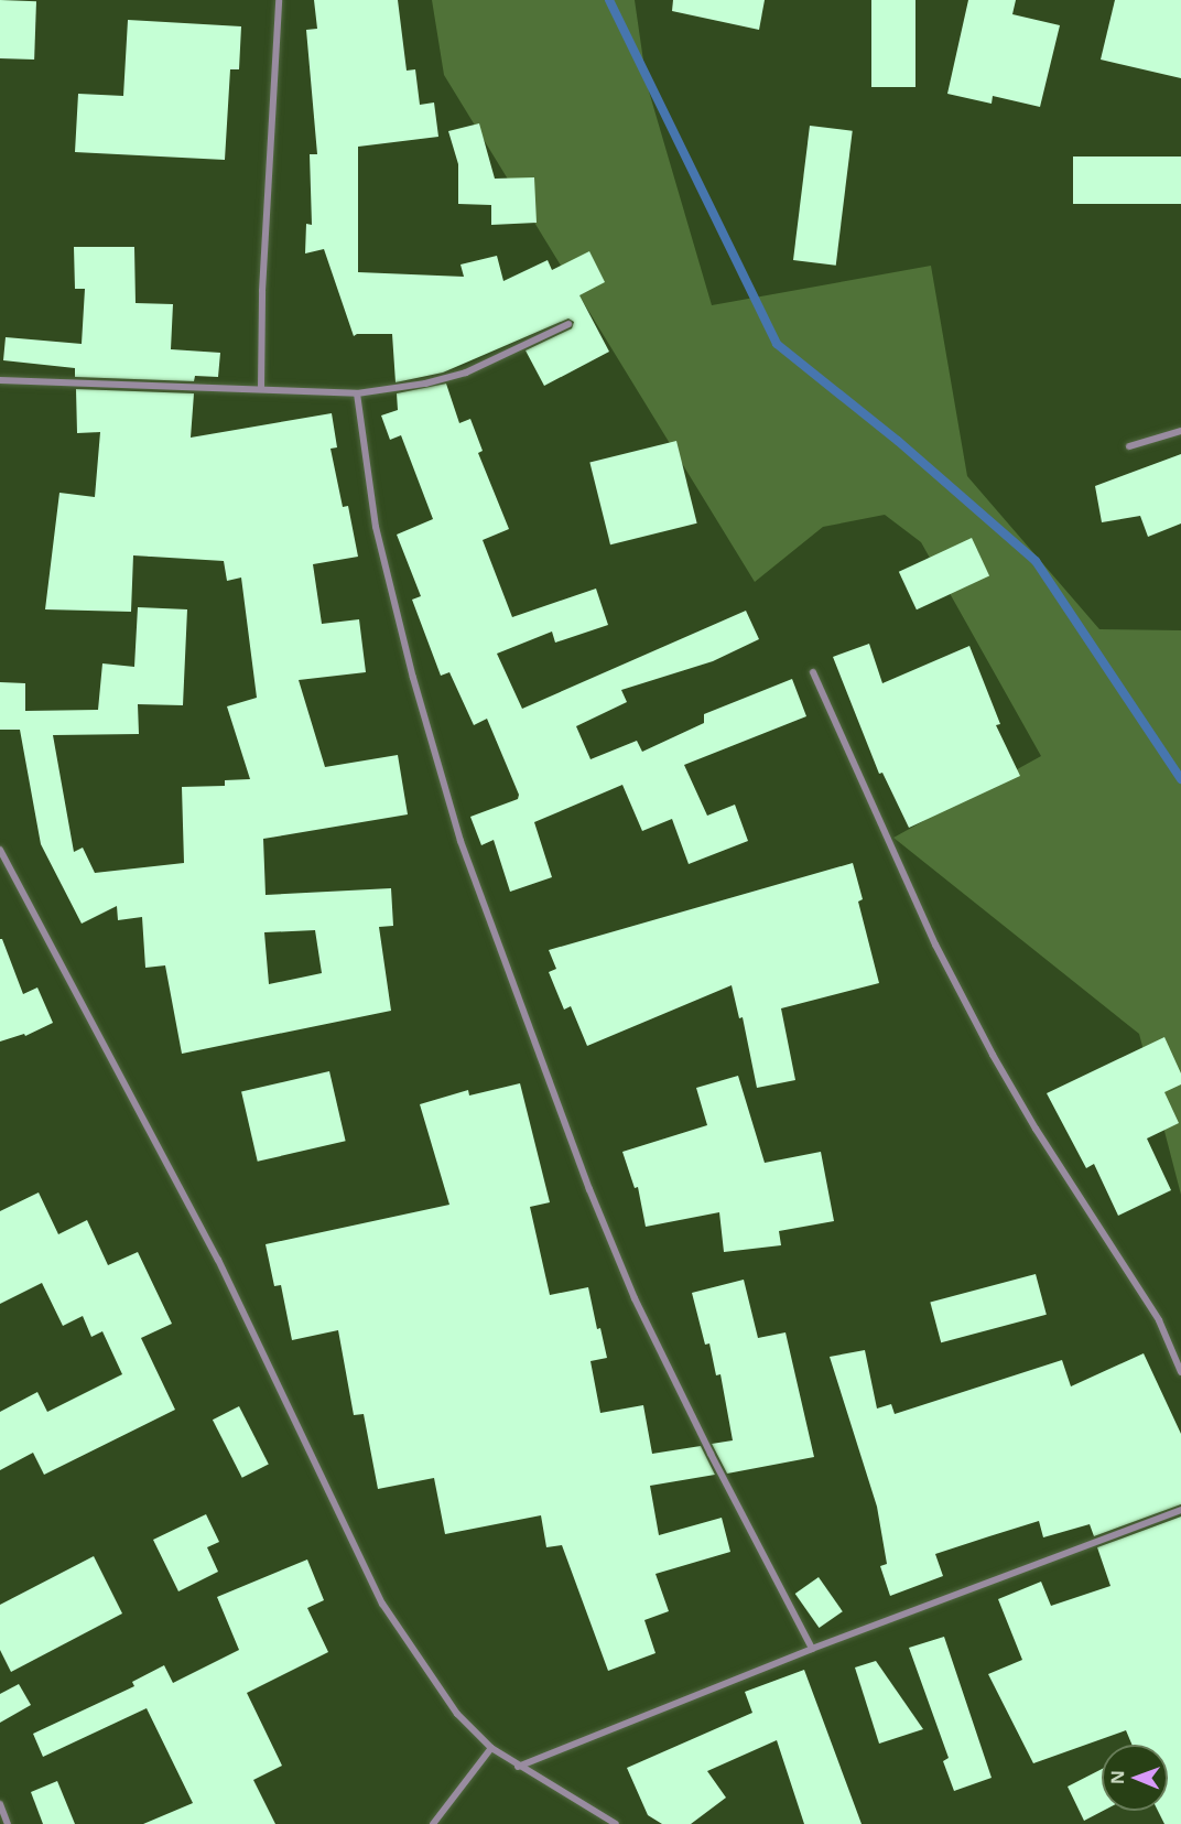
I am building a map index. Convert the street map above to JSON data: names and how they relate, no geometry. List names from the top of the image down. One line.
{"north":"left"}
